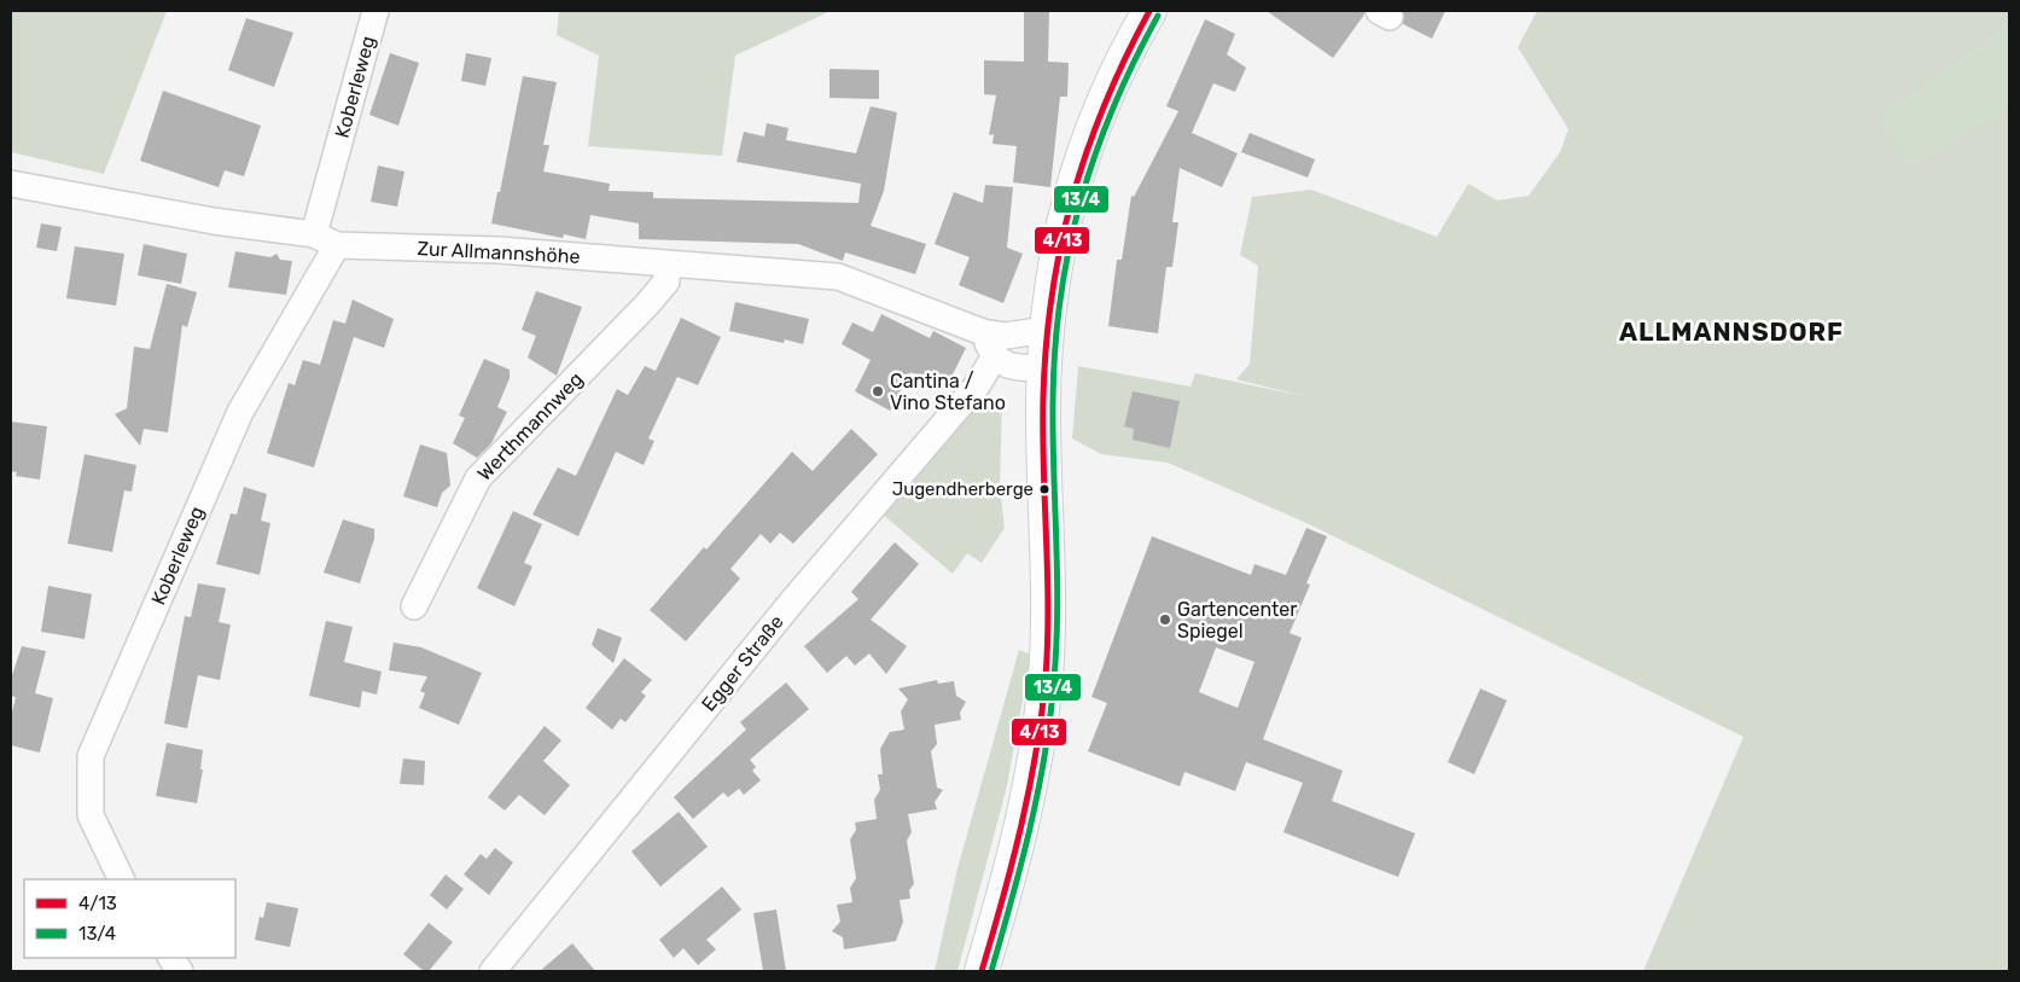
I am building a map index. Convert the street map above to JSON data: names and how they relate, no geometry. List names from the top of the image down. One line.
{"streets":{"street":["Koberleweg","Zur Allmannshöhe","Werthmannweg","Egger Straße"]},"crossings":[["Koberleweg","Zur Allmannshöhe"],["Zur Allmannshöhe","Werthmannweg"]],"districts":["ALLMANNSDORF"],"places":["Cantina / Vino Stefano","Jugendherberge","Gartencenter Spiegel"],"lines":["transit line 4/13","transit line 13/4"],"legend":["4/13","13/4"]}
